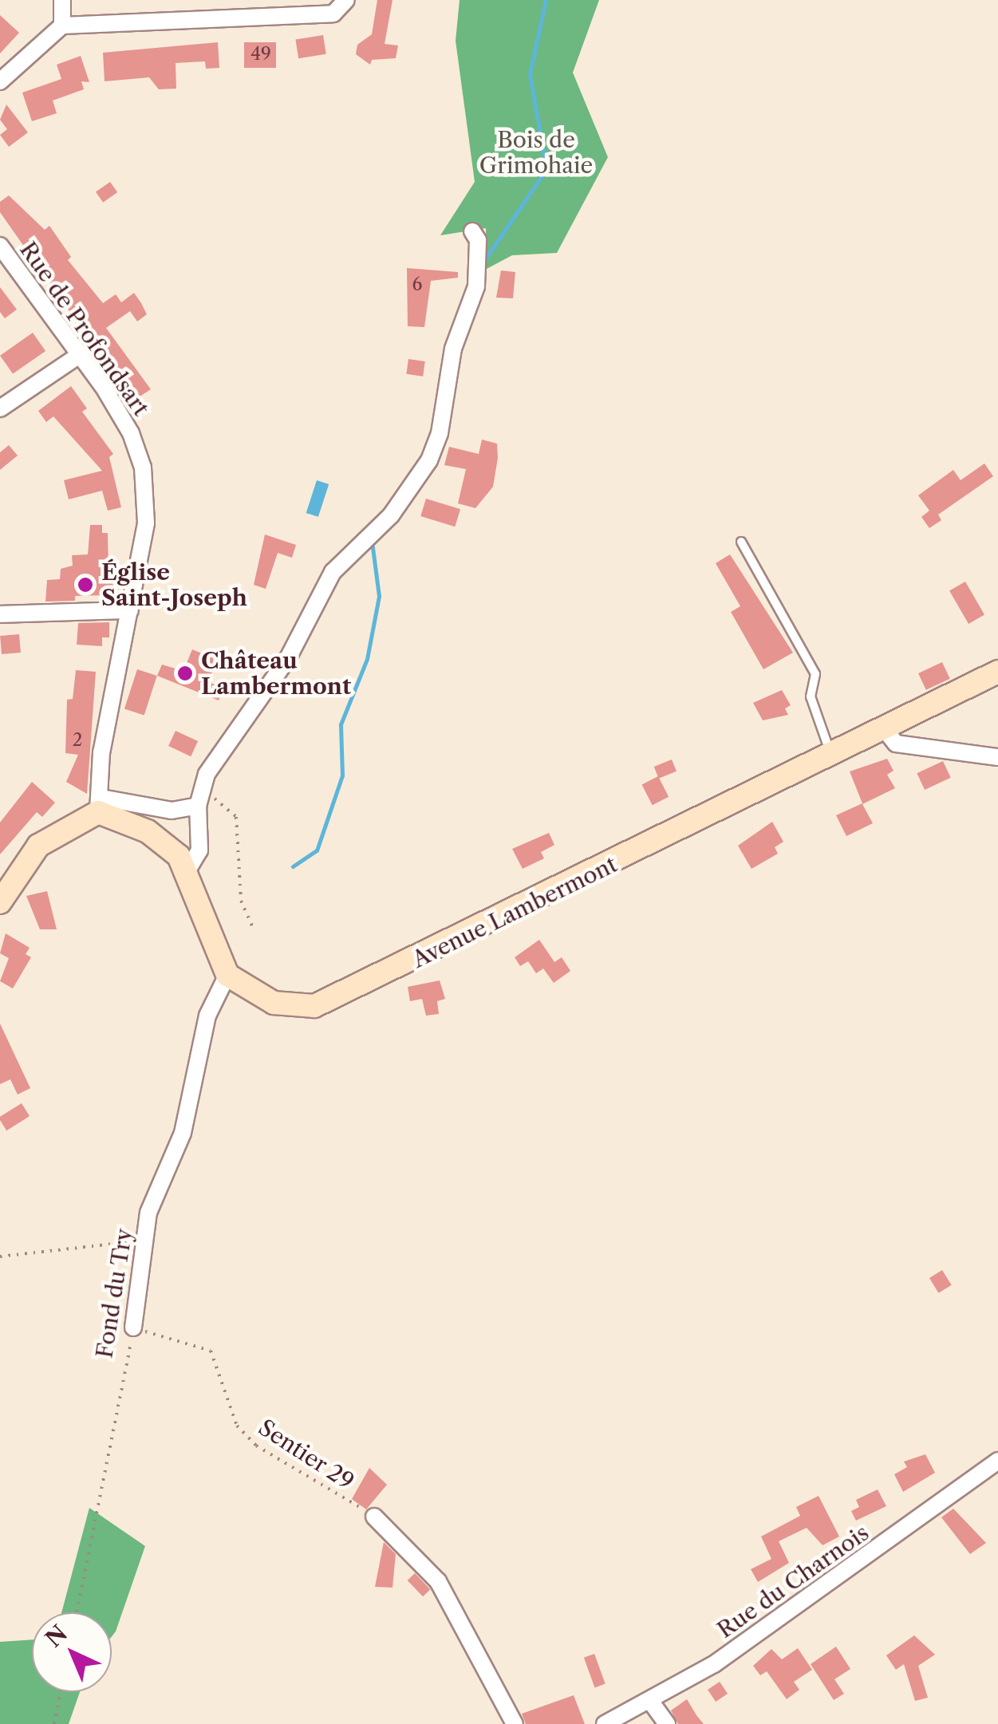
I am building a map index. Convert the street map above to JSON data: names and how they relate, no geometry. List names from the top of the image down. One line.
{"streets":{"street":["Rue de Profondsart","Avenue Lambermont","Fond du Try","Rue du Charnois"],"path":["Sentier 29"]},"crossings":[["Avenue Lambermont","Fond du Try"],["Fond du Try","Sentier 29"]],"parks":["Bois de Grimohaie"],"places":["Église Saint-Joseph","Château Lambermont"],"house_numbers":["49","6","2"],"north":"top left"}
